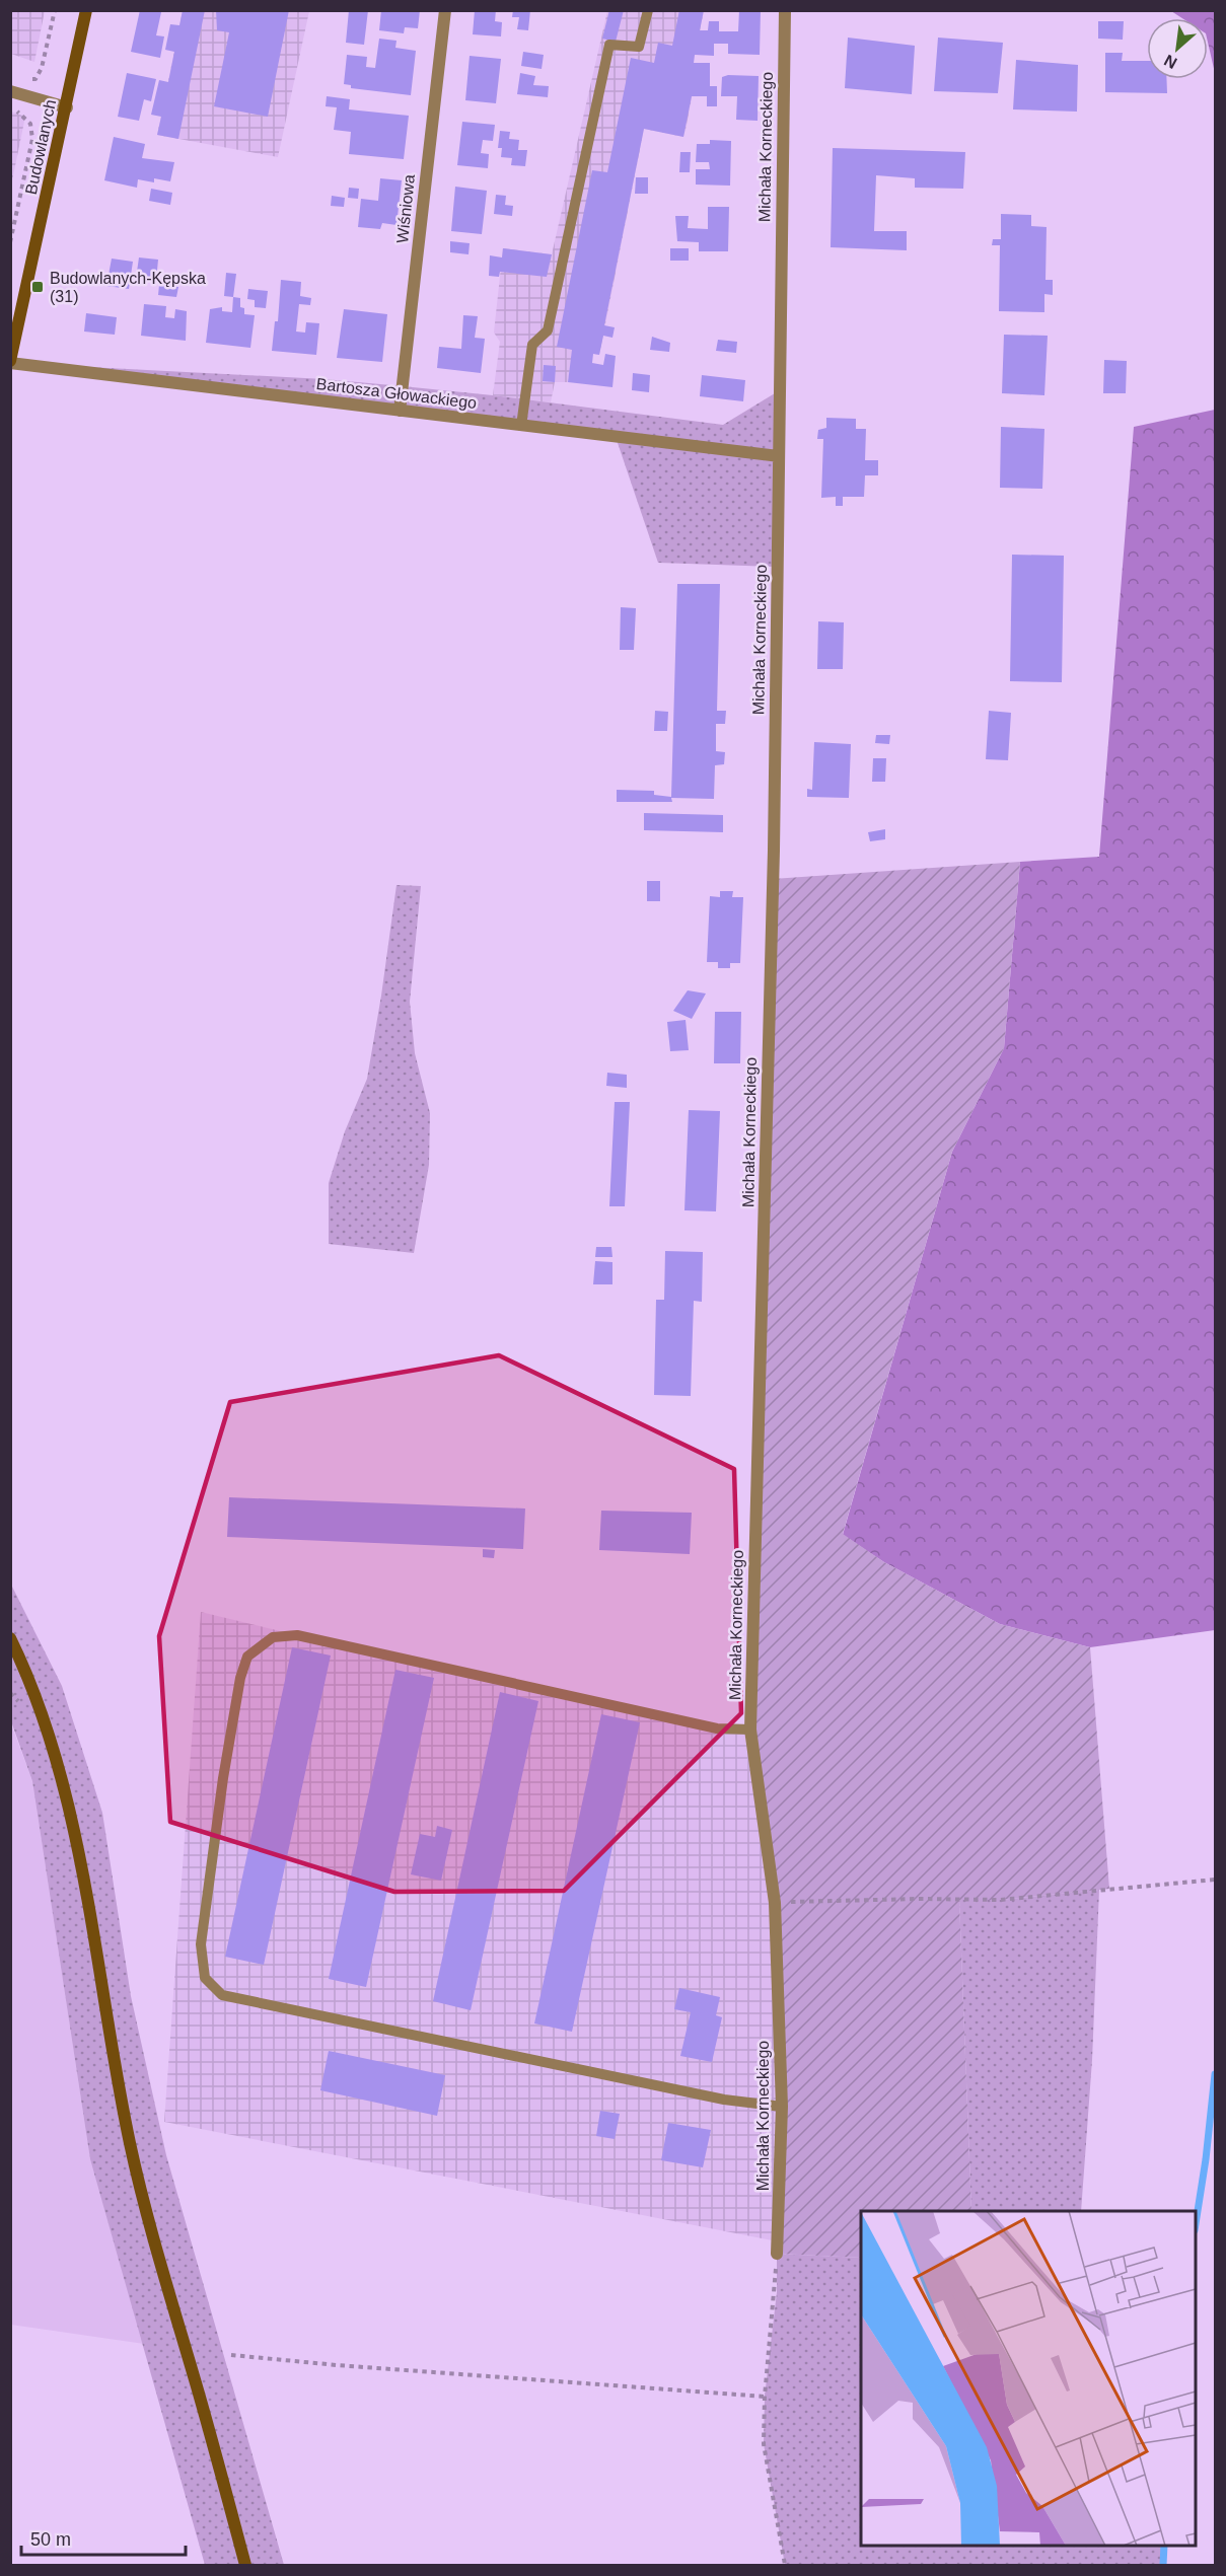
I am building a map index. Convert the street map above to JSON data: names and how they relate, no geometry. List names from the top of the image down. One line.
{"streets":{"main road":["Budowlanych"],"street":["Michała Korneckiego","Wiśniowa","Bartosza Głowackiego"]},"crossings":[["Budowlanych","Bartosza Głowackiego"],["Michała Korneckiego","Bartosza Głowackiego"],["Wiśniowa","Bartosza Głowackiego"]],"places":{"transit":["Budowlanych-Kępska (31)"]},"scale_bar":"50 m","north":"bottom left"}
